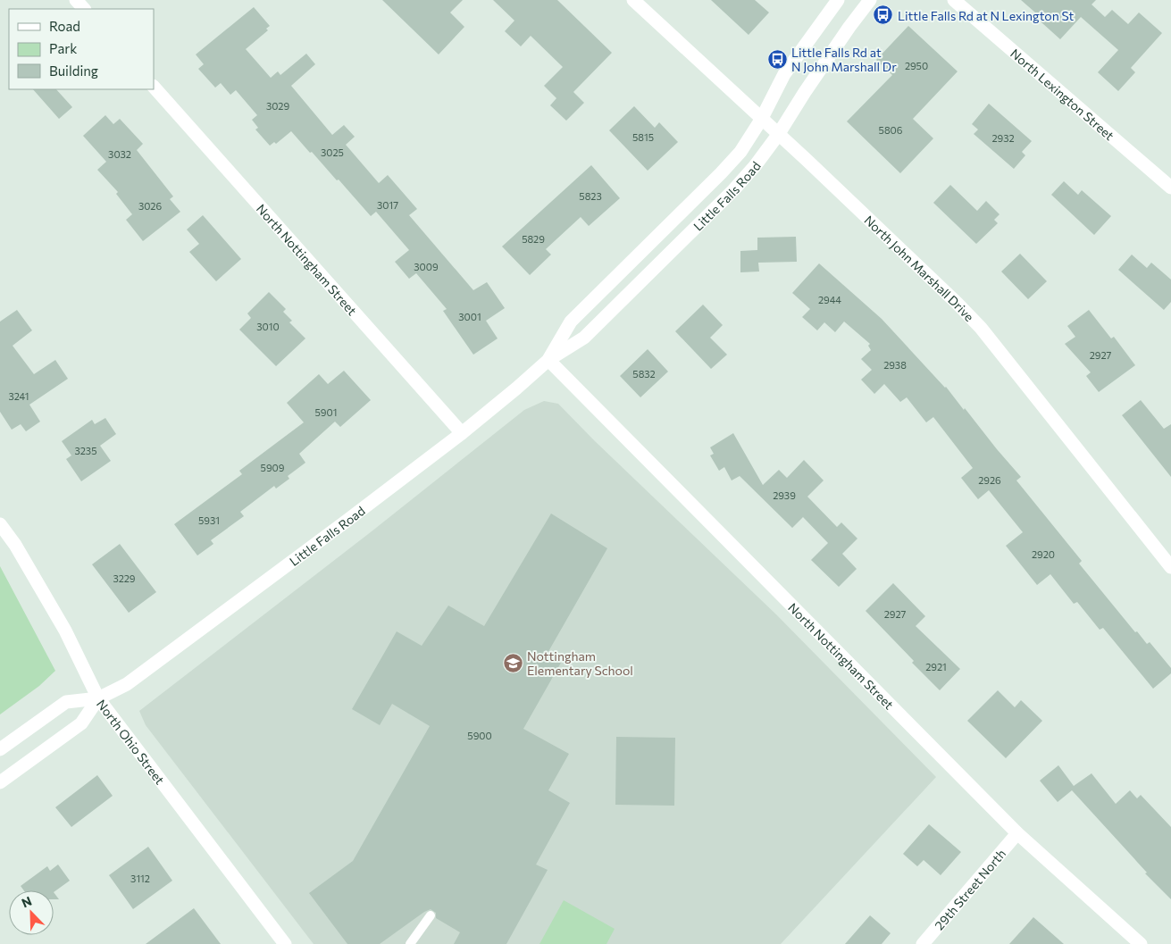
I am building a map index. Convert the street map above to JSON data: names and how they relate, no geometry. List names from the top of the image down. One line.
{"streets":{"street":["North Lexington Street","Little Falls Road","North Nottingham Street","North John Marshall Drive","North Ohio Street","29th Street North"]},"crossings":[["Little Falls Road","North Nottingham Street"],["Little Falls Road","North John Marshall Drive"],["Little Falls Road","North Ohio Street"],["North Nottingham Street","29th Street North"]],"places":{"bus stop":["Little Falls Rd at N Lexington St","Little Falls Rd at N John Marshall Dr"],"school or university":["Nottingham Elementary School"]},"house_numbers":["2950","3029","5806","5815","2932","3025","3032","5823","3017","3026","5829","3009","2944","3001","3010","2927","2938","5832","3241","5901","3235","5909","2926","2939","5931","2920","3229","2927","2921","5900","3112"],"legend":["Road","Park","Building"],"north":"top left"}
